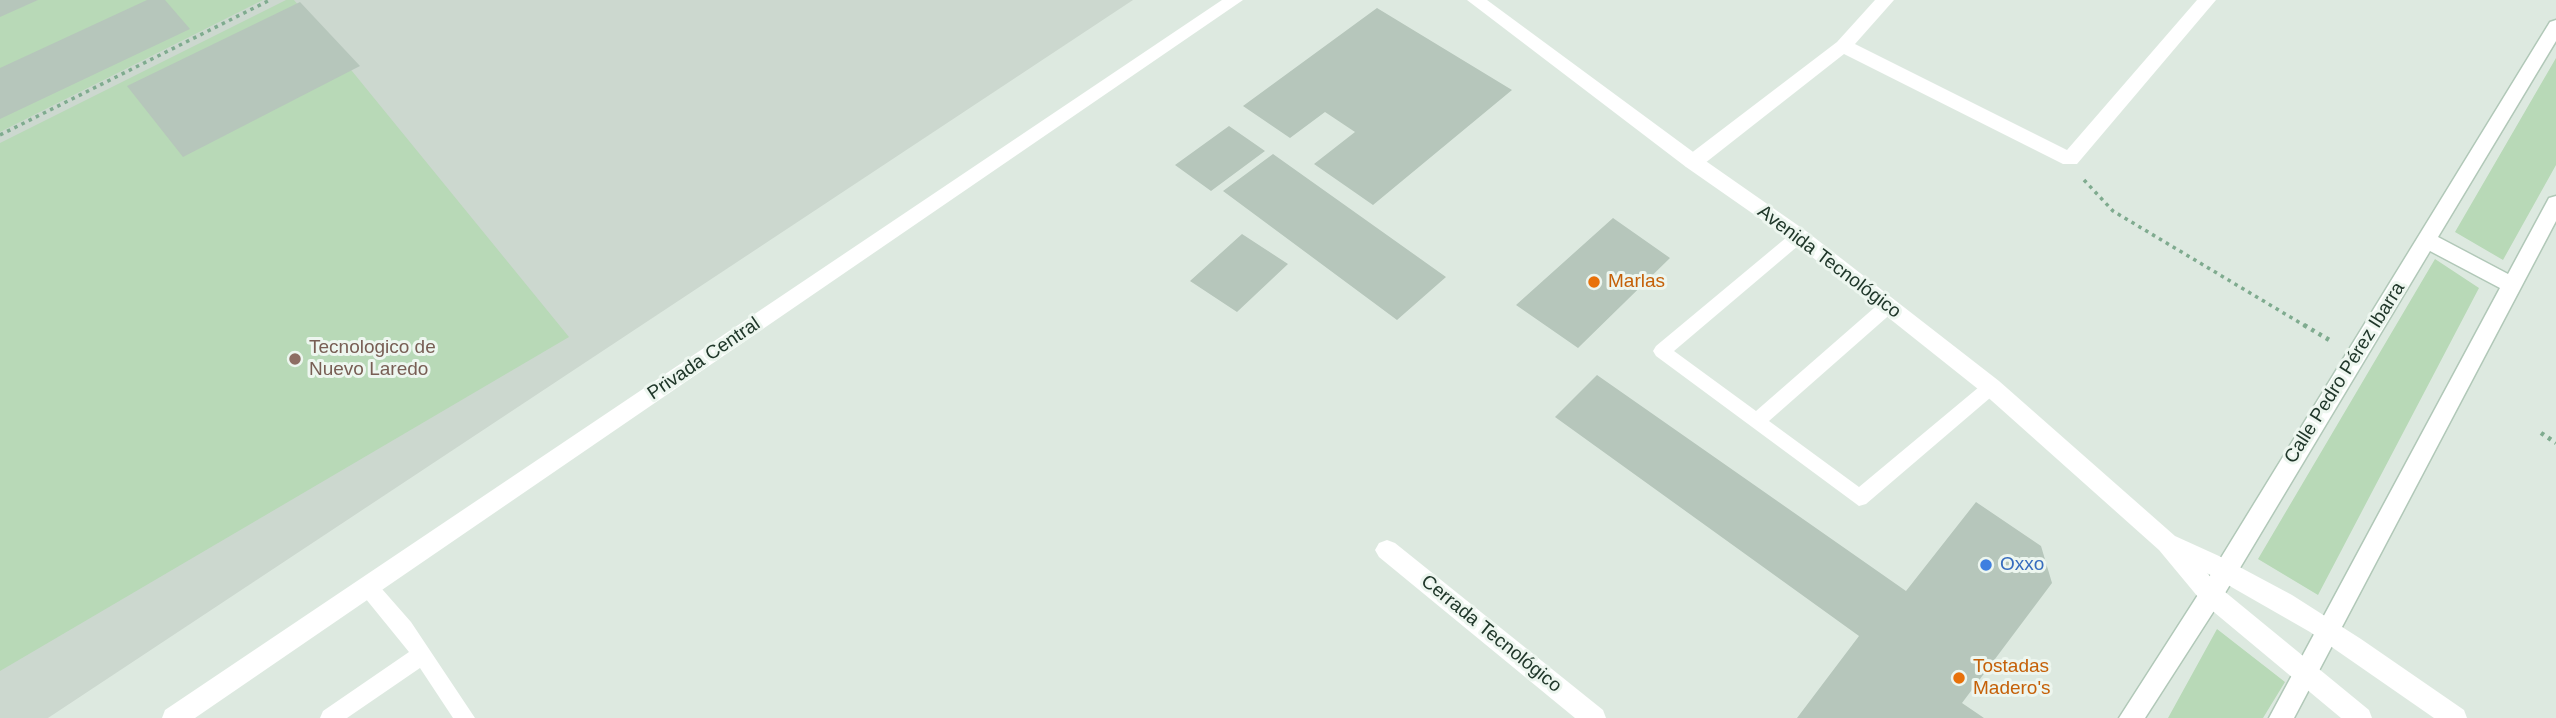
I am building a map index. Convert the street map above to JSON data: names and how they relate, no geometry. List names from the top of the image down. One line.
{"streets":{"street":["Avenida Tecnológico","Privada Central","Calle Pedro Pérez Ibarra","Cerrada Tecnológico"]},"crossings":[["Avenida Tecnológico","Calle Pedro Pérez Ibarra"]],"places":["Marlas","Tecnologico de Nuevo Laredo","Oxxo","Tostadas Madero's"]}
